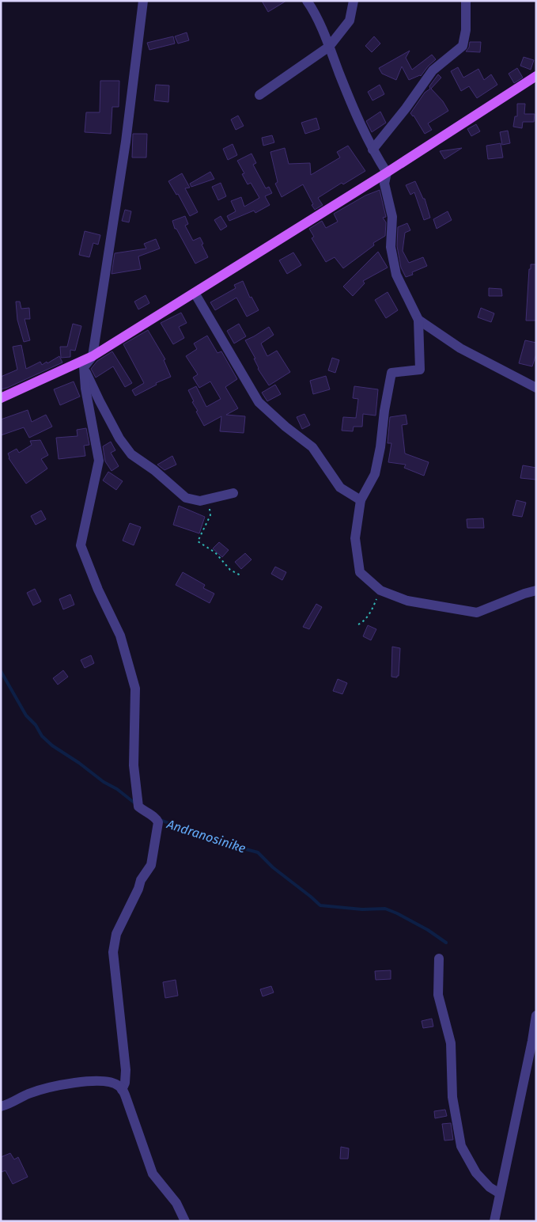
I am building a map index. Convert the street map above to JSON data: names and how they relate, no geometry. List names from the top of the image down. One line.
{"water":["Andranosinike"]}
